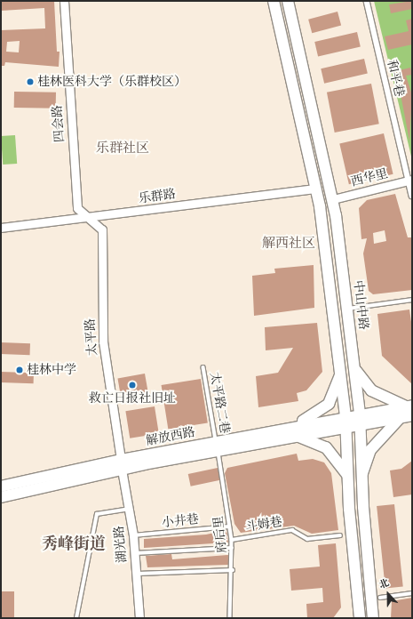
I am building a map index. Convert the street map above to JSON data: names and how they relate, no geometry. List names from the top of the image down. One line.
{"streets":{"main road":["中山中路","解放西路"],"street":["和平巷","四会路","西华里","乐群路","太平路","湖光路"],"lane":["太平路二巷","小井巷","斗姆巷","府后里"]},"crossings":[["和平巷","西华里"],["四会路","乐群路"],["四会路","太平路"],["西华里","中山中路"],["乐群路","太平路"],["中山中路","解放西路"],["太平路","解放西路"],["太平路","湖光路"],["太平路二巷","解放西路"],["太平路二巷","府后里"],["解放西路","府后里"],["解放西路","湖光路"],["小井巷","府后里"],["小井巷","湖光路"],["斗姆巷","府后里"]],"districts":["乐群社区","解西社区","秀峰街道"],"places":["桂林医科大学（乐群校区）","桂林中学","救亡日报社旧址"],"north":"top"}
